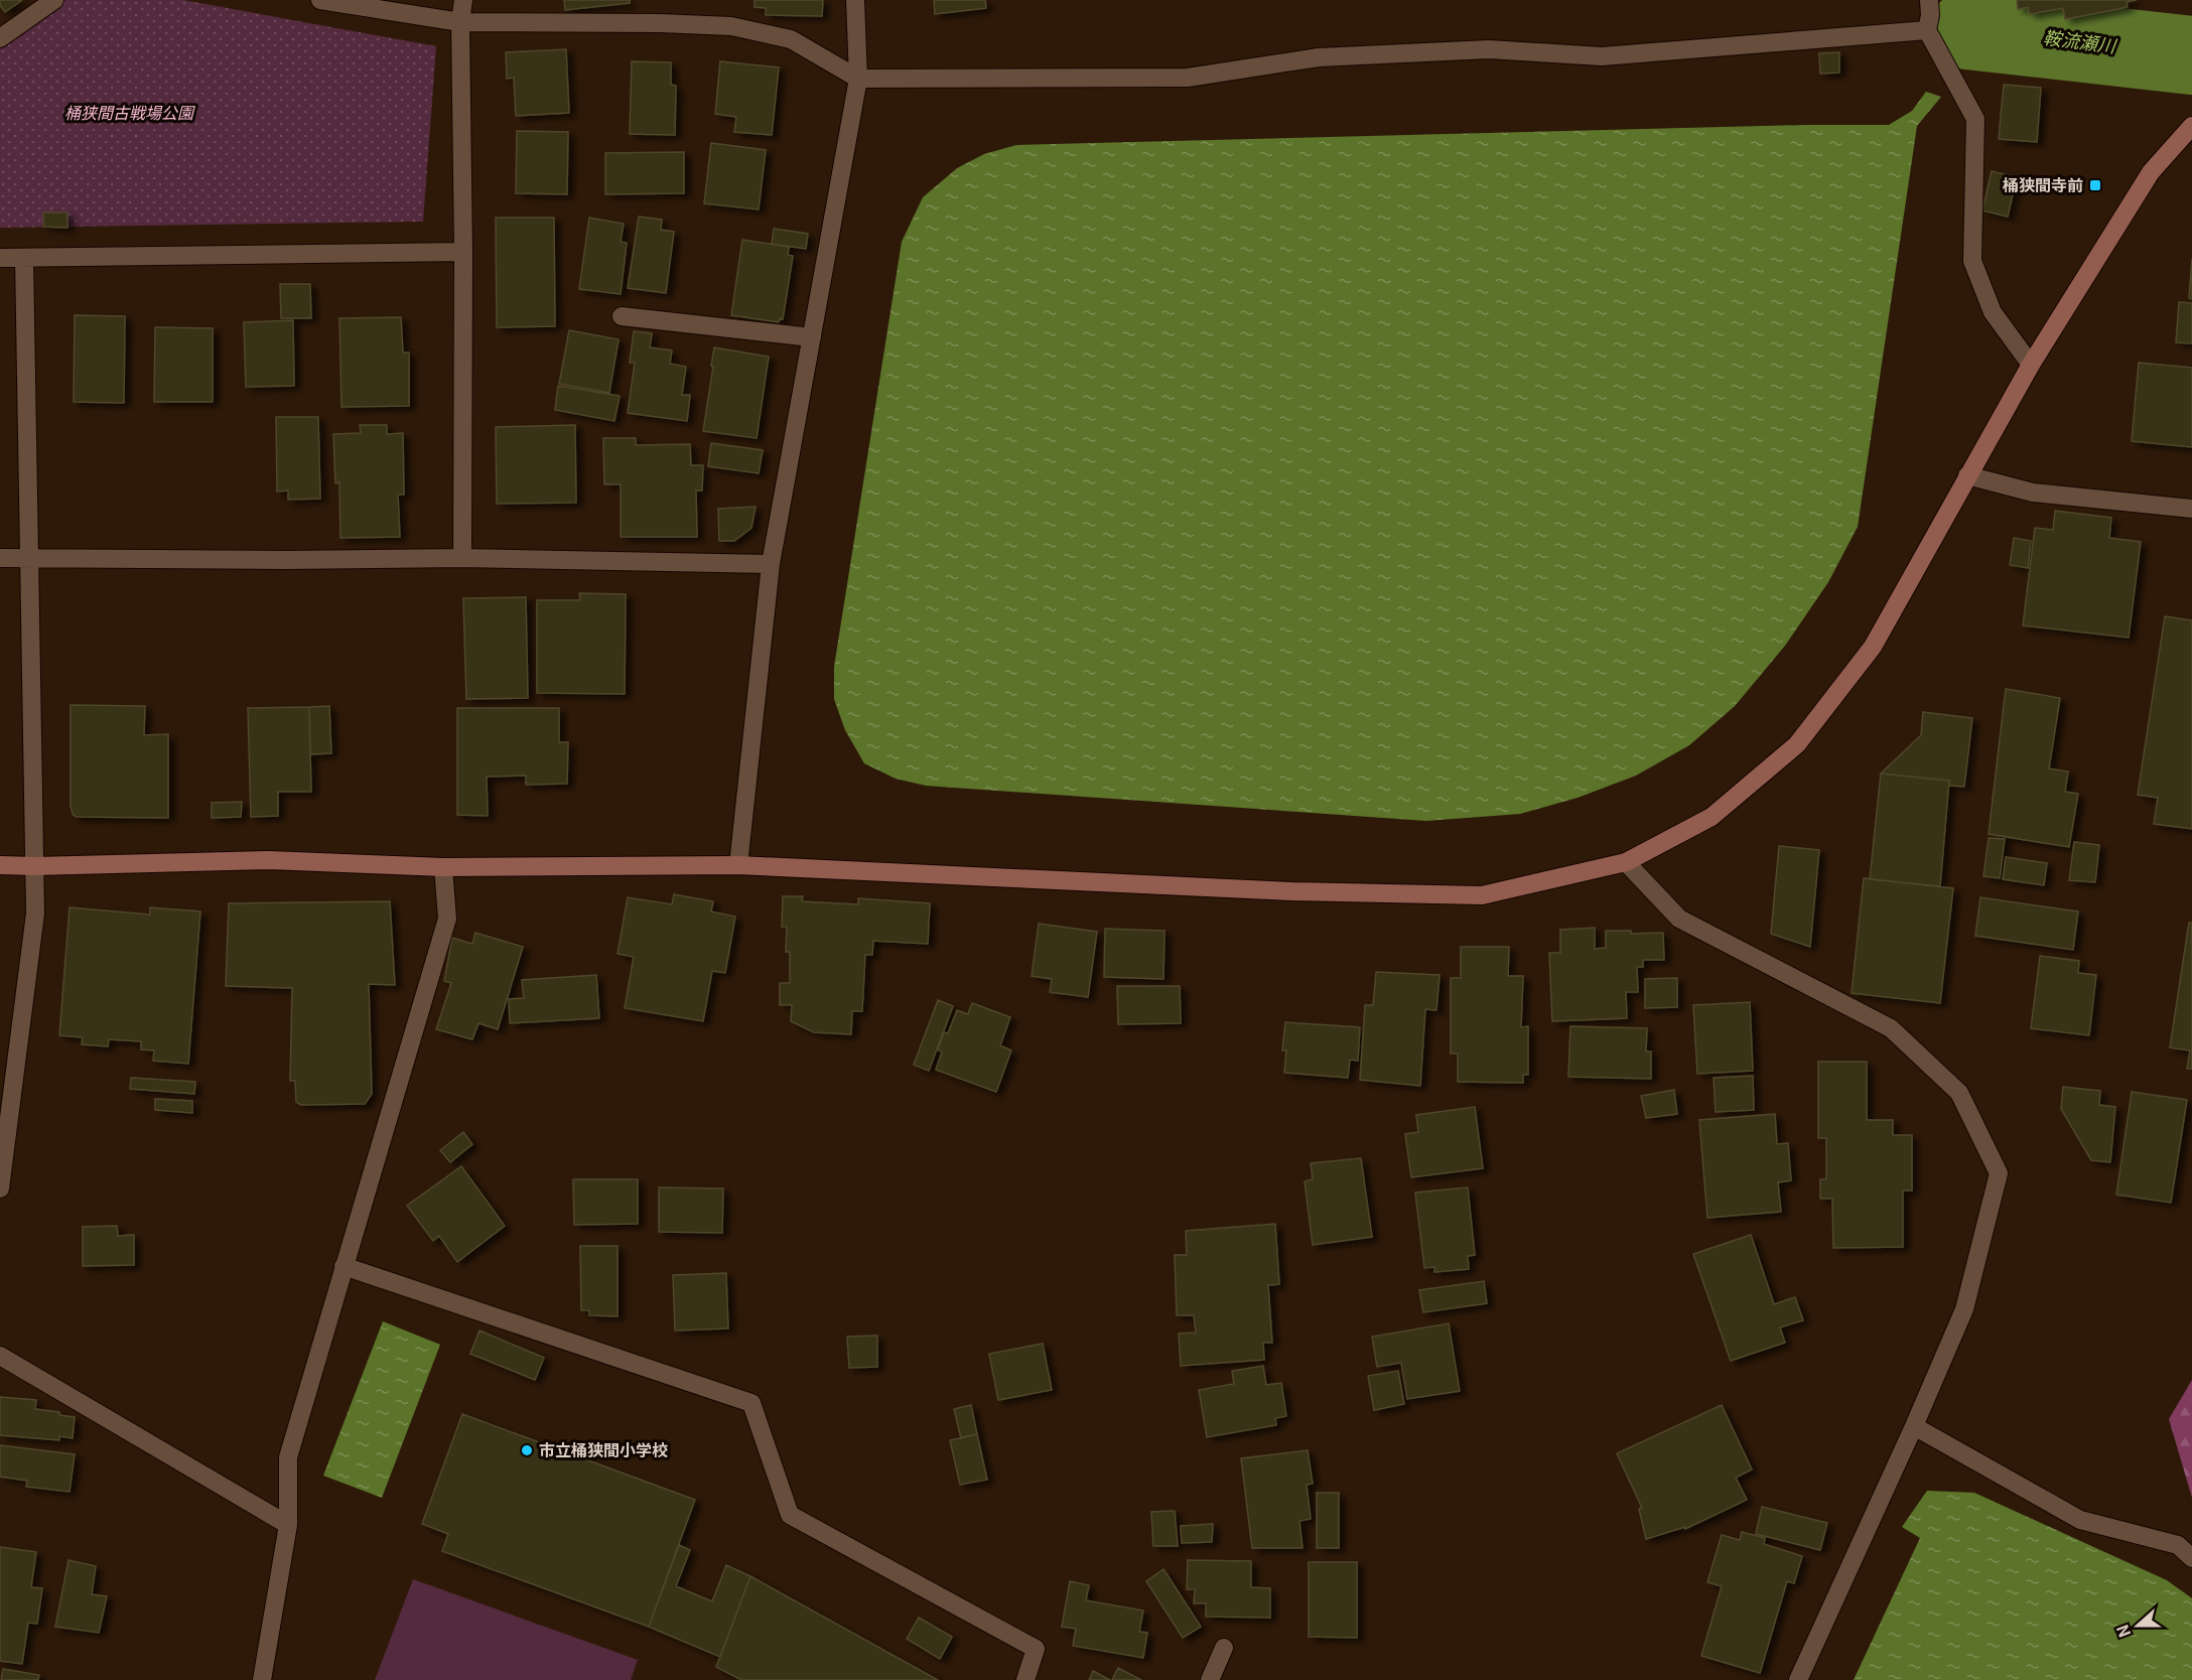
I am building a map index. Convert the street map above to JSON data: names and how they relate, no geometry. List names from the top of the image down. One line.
{"water":["鞍流瀬川"],"parks":["桶狭間古戦場公園"],"places":{"transit":["桶狭間寺前"],"other":["市立桶狭間小学校"]},"north":"left"}
